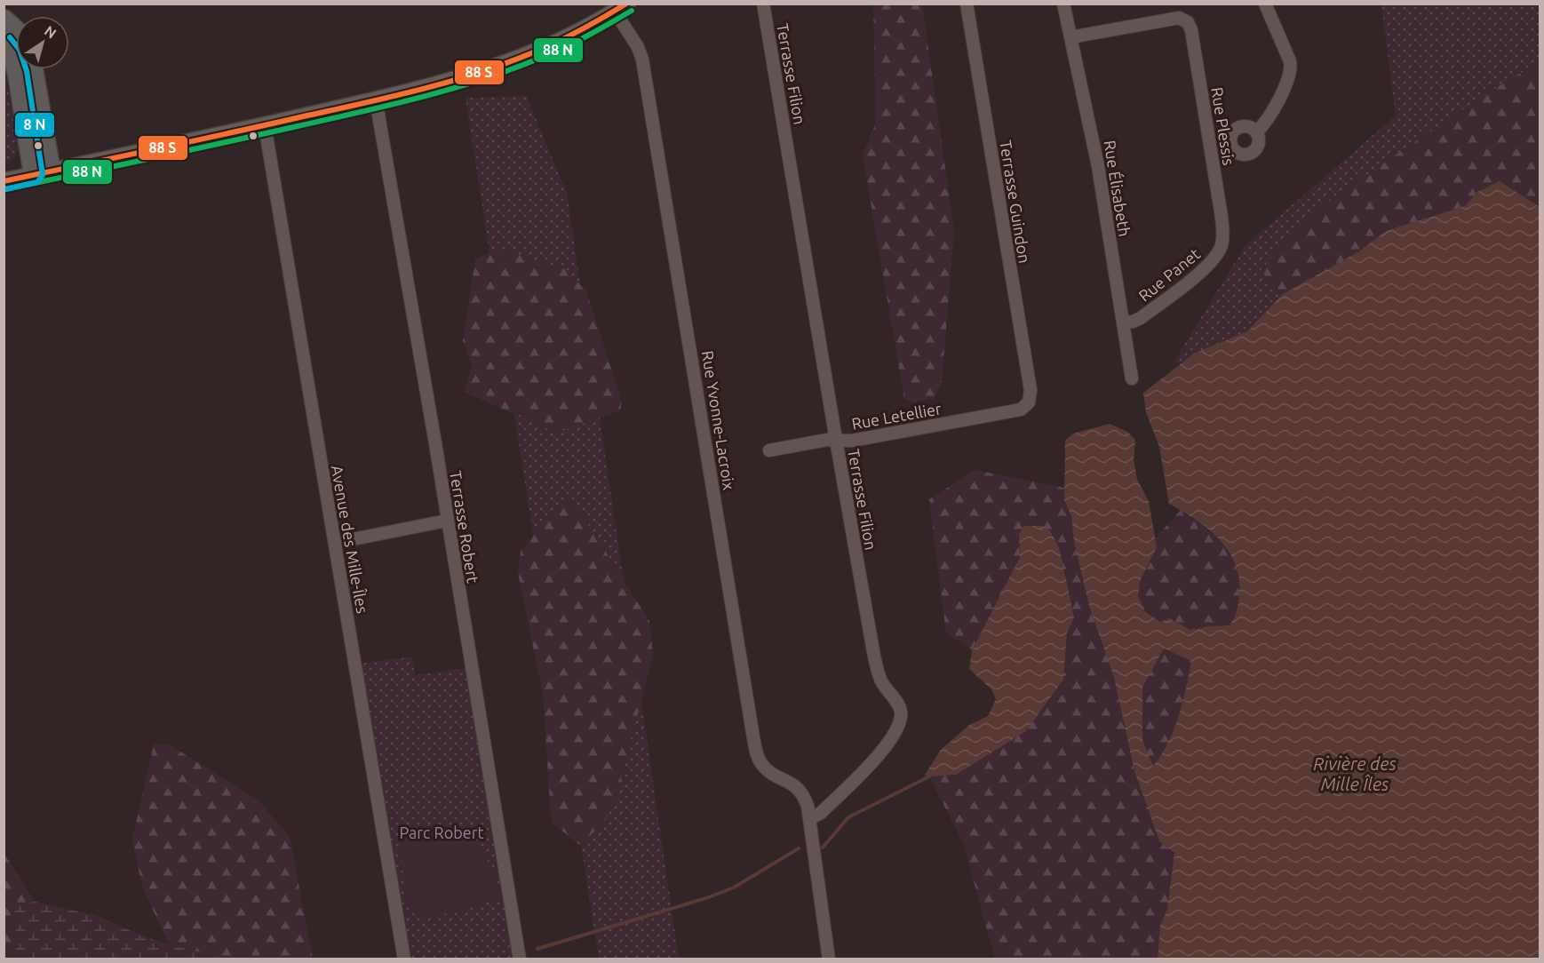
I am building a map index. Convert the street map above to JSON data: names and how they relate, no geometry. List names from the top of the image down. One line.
{"streets":{"street":["Terrasse Filion","Rue Plessis","Rue Élisabeth","Terrasse Guindon","Rue Panet","Rue Letellier","Rue Yvonne-Lacroix","Terrasse Robert","Avenue des Mille-Îles"]},"crossings":[["Terrasse Filion","Rue Letellier"],["Terrasse Filion","Rue Yvonne-Lacroix"],["Rue Plessis","Rue Élisabeth"],["Rue Plessis","Rue Panet"],["Rue Élisabeth","Rue Panet"],["Terrasse Guindon","Rue Letellier"]],"water":["Rivière des Mille Îles"],"parks":["Parc Robert"],"north":"top right"}
